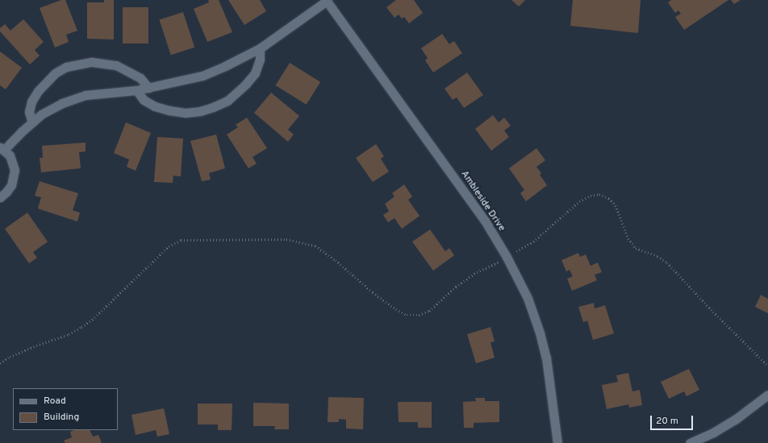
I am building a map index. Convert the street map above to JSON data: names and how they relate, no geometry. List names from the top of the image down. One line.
{"streets":{"street":["Ambleside Drive"]},"legend":["Road","Building"],"scale_bar":"20 m"}
